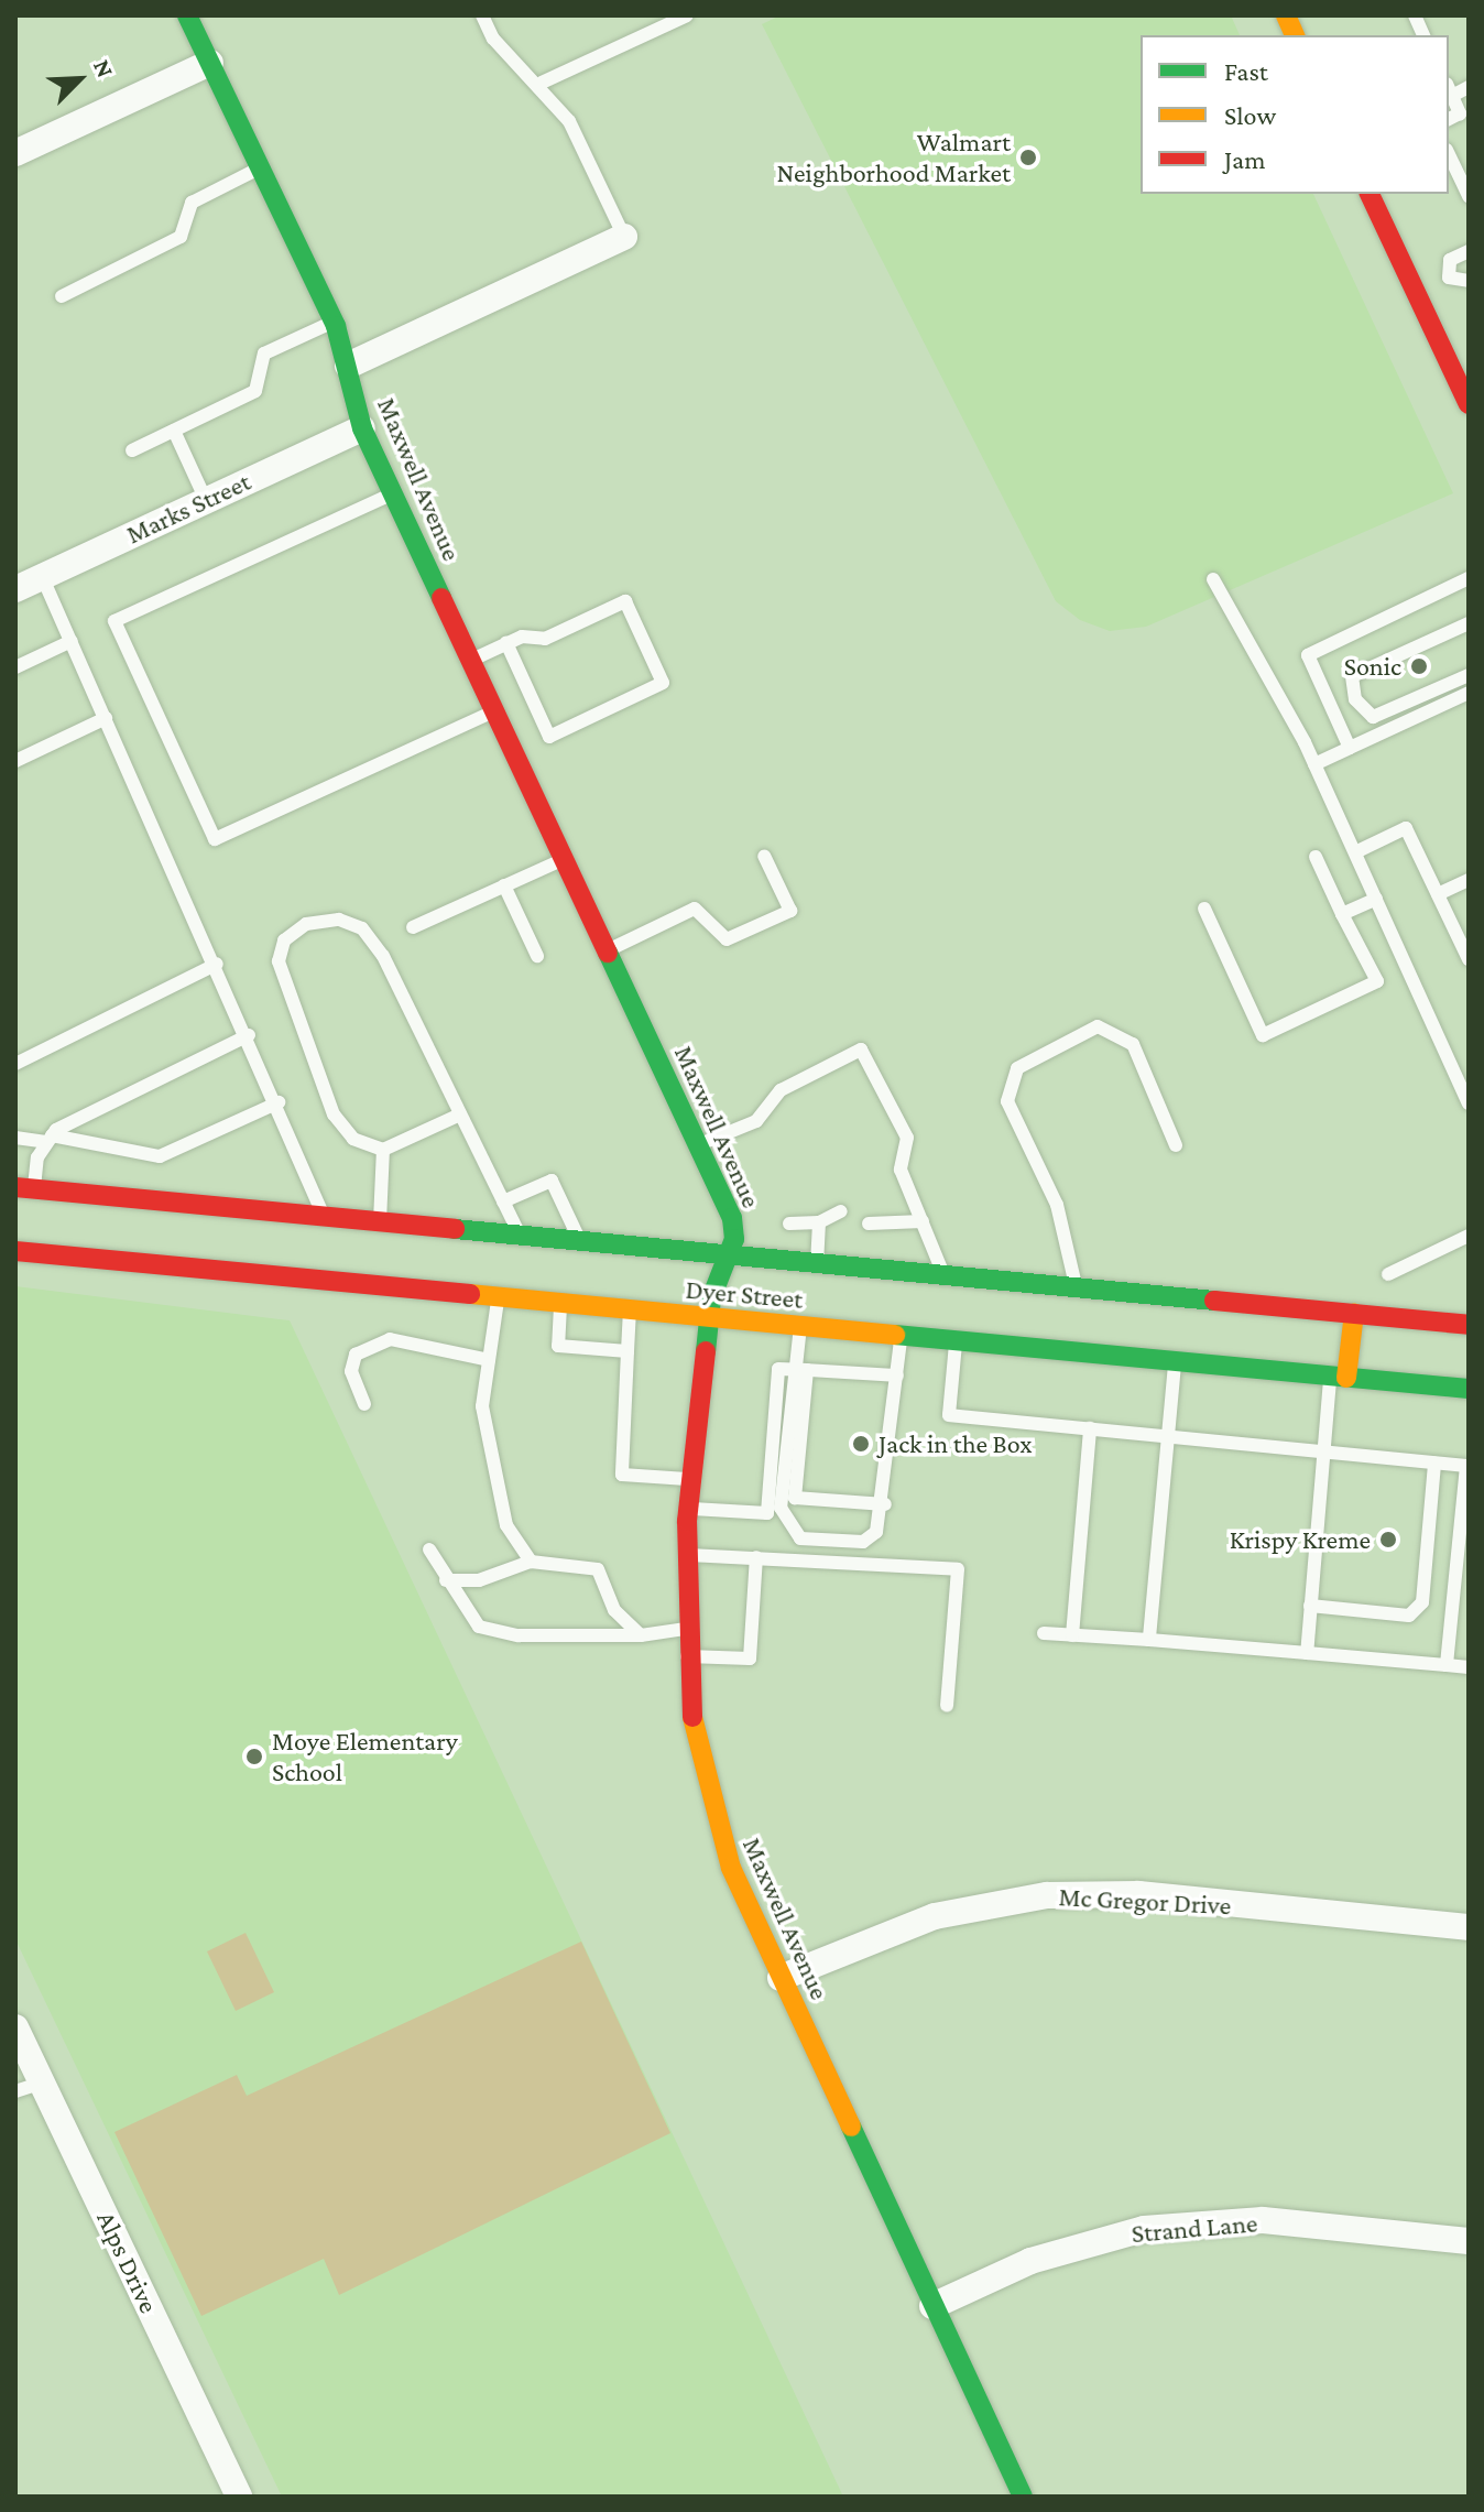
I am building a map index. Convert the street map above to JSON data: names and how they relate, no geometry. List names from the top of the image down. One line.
{"streets":{"main road":["Maxwell Avenue","Dyer Street"],"street":["Marks Street","Mc Gregor Drive","Strand Lane","Alps Drive"]},"crossings":[["Maxwell Avenue","Marks Street"],["Maxwell Avenue","Dyer Street"],["Maxwell Avenue","Mc Gregor Drive"],["Maxwell Avenue","Strand Lane"]],"places":["Walmart Neighborhood Market","Sonic","Jack in the Box","Krispy Kreme","Moye Elementary School"],"legend":["Fast","Slow","Jam"],"north":"top right"}
